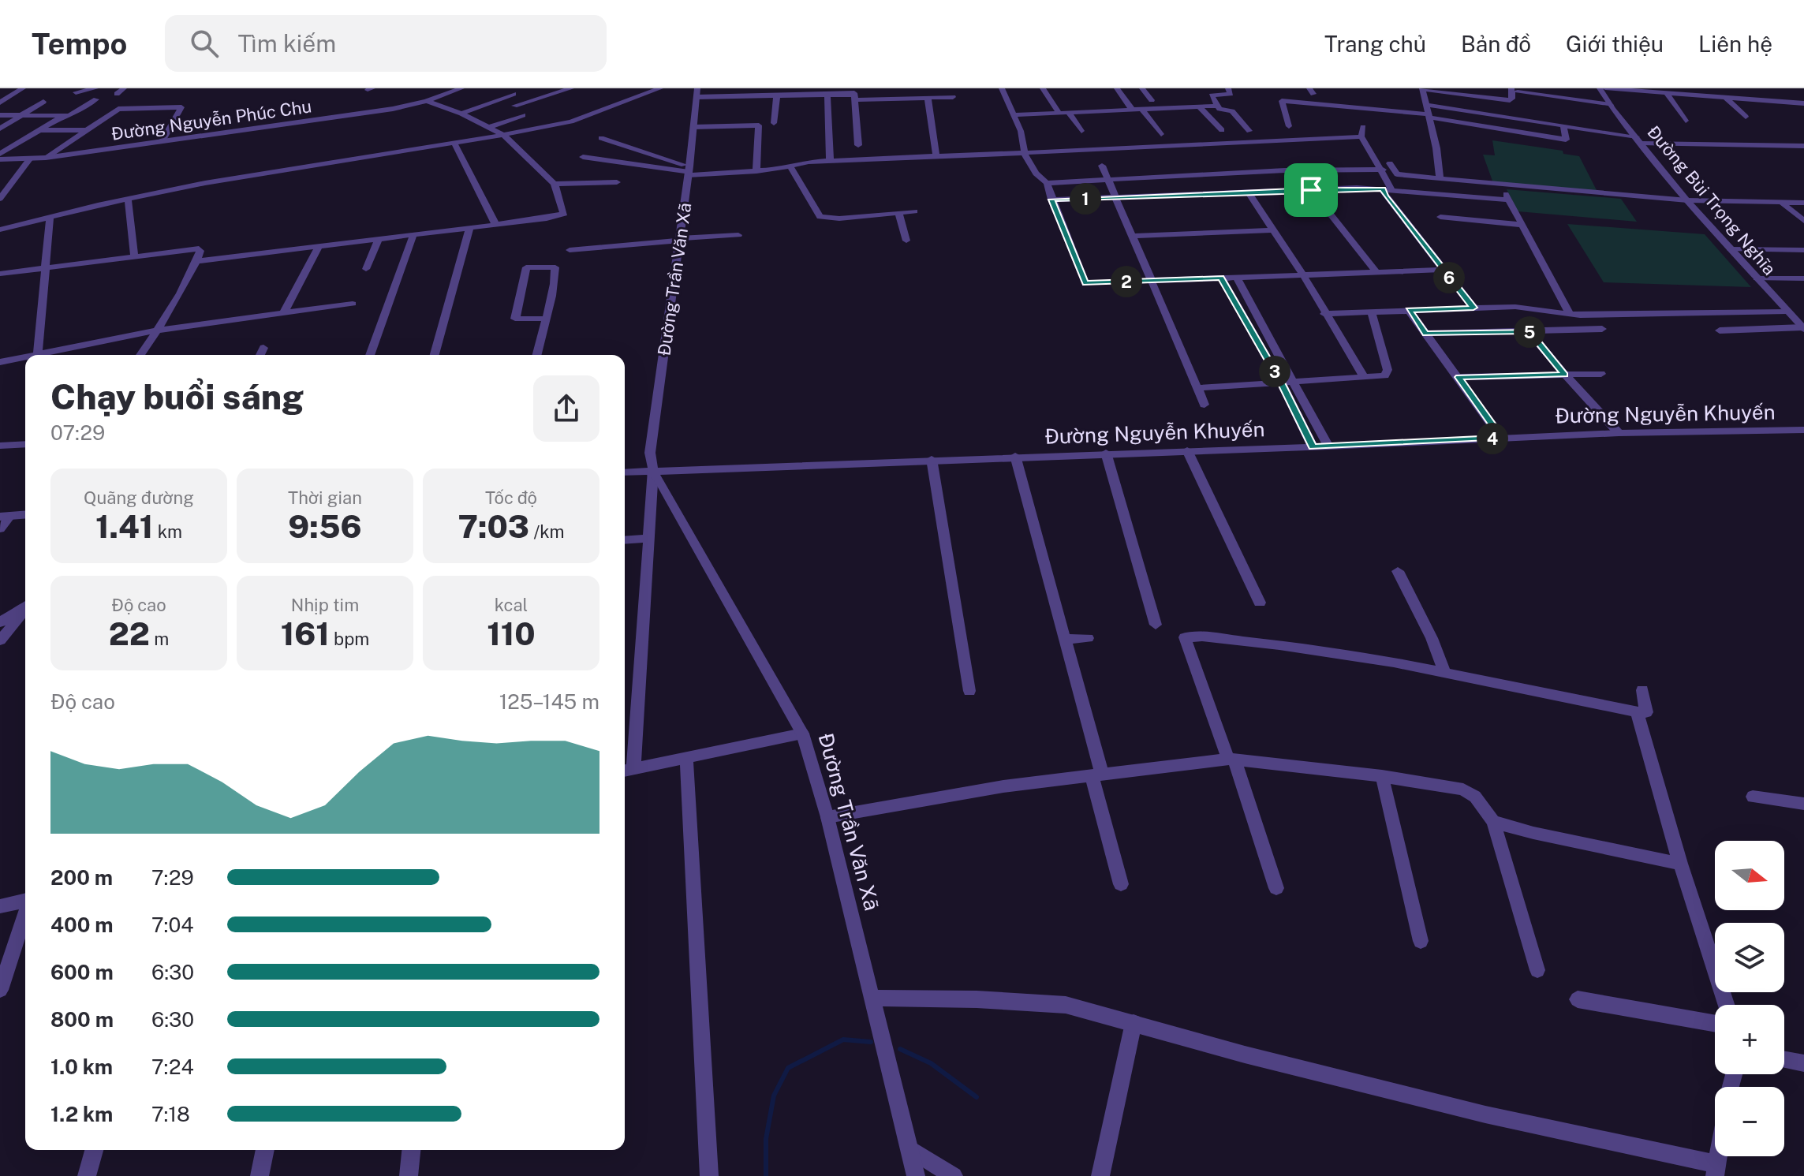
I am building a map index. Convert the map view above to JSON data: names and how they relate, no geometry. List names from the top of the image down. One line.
{"streets":{"street":["Đường Nguyễn Phúc Chu","Đường Bùi Trọng Nghĩa","Đường Trần Văn Xã","Đường Nguyễn Khuyến"]},"crossings":[["Đường Trần Văn Xã","Đường Nguyễn Khuyến"]],"north":"right","page":{"header":"Tempo","search":"Tìm kiếm","nav":["Trang chủ","Bản đồ","Giới thiệu","Liên hệ"],"pins":["1","6","2","5","3","4"],"heading":["Chạy buổi sáng","07:29"],"stats":[["Quãng đường","1.41 km"],["Thời gian","9:56"],["Tốc độ","7:03 /km"],["Độ cao","22 m"],["Nhịp tim","161 bpm"],["kcal","110"]],"chart":["Độ cao","125–145 m"],"map_buttons":["+","−"],"list":[{"name":"200 m","note":"7:29"},{"name":"400 m","note":"7:04"},{"name":"600 m","note":"6:30"},{"name":"800 m","note":"6:30"},{"name":"1.0 km","note":"7:24"},{"name":"1.2 km","note":"7:18"}]}}
